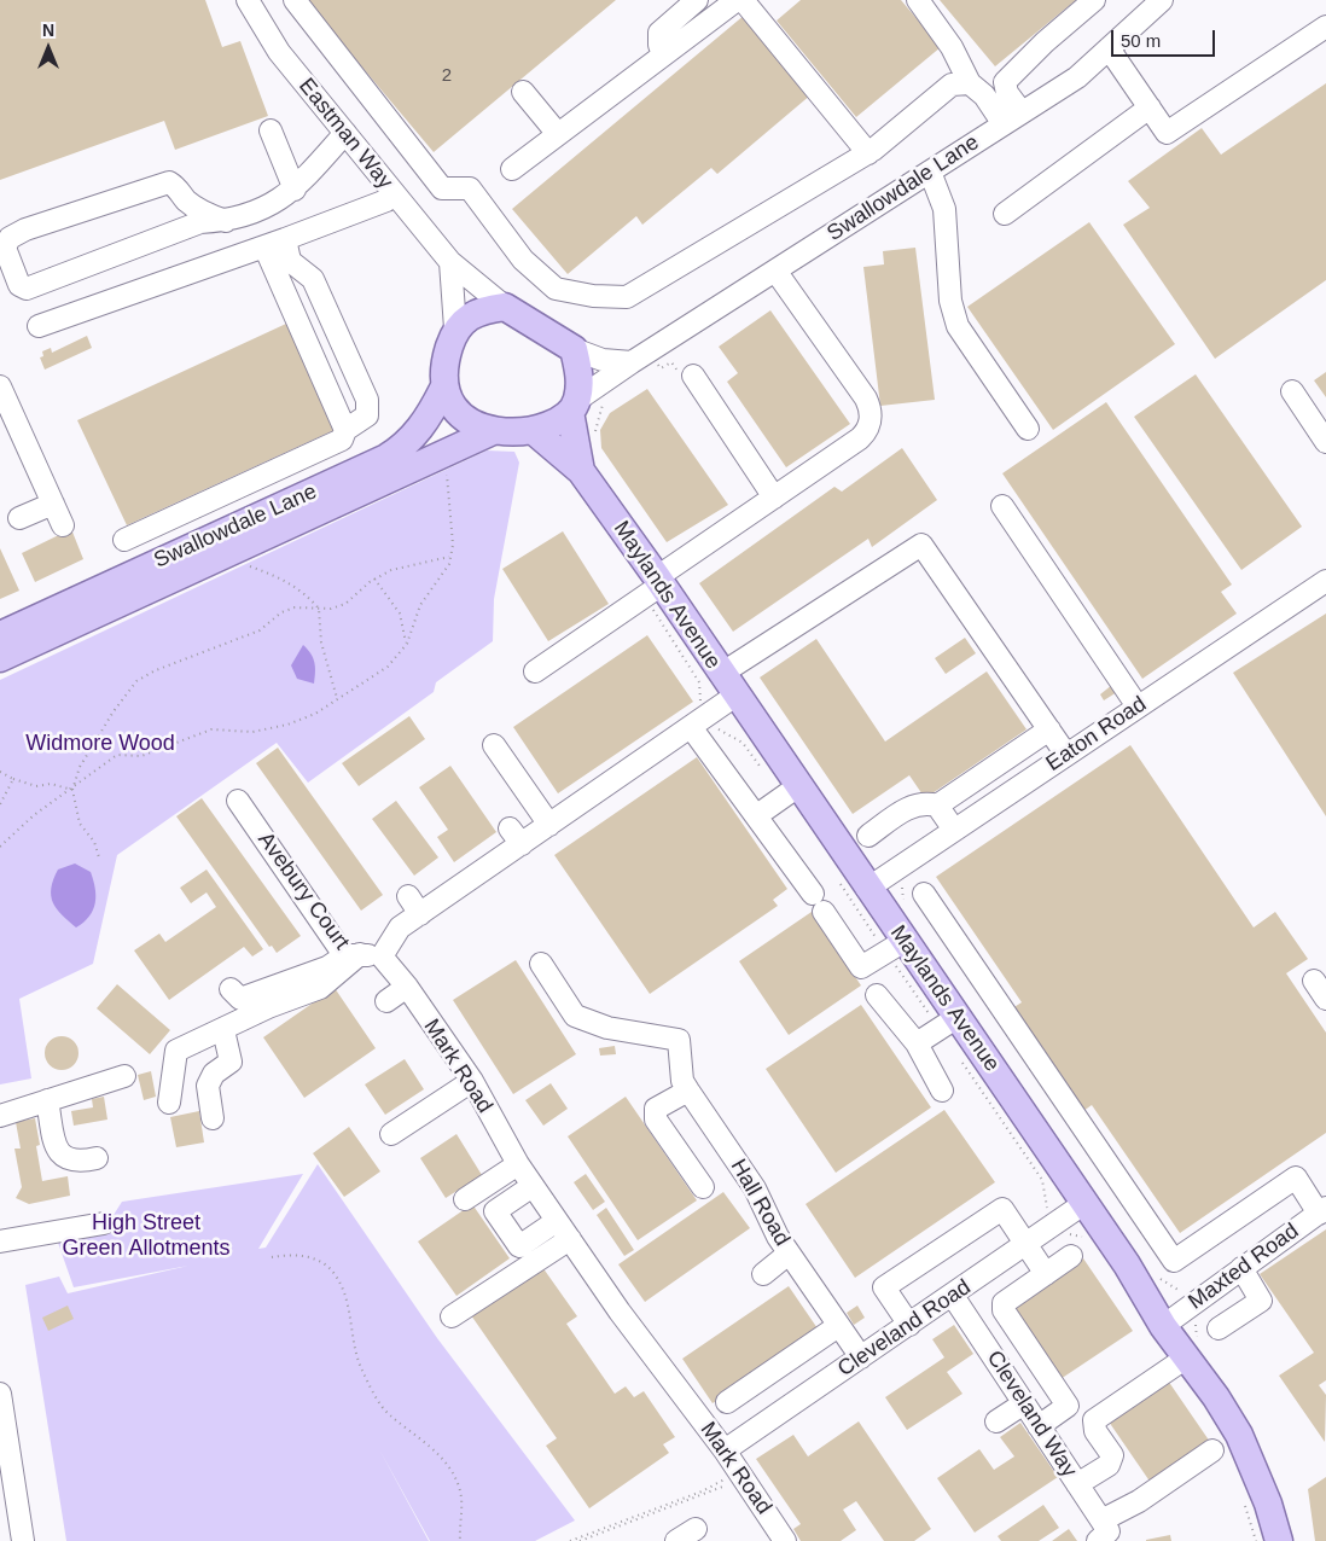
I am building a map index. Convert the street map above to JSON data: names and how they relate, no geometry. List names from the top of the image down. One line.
{"streets":{"main road":["Swallowdale Lane","Maylands Avenue"],"street":["Eastman Way","Eaton Road","Avebury Court","Mark Road","Hall Road","Maxted Road","Cleveland Road","Cleveland Way"]},"crossings":[["Eastman Way","Swallowdale Lane"],["Eastman Way","Maylands Avenue"],["Swallowdale Lane","Maylands Avenue"],["Maylands Avenue","Eaton Road"],["Maylands Avenue","Maxted Road"],["Maylands Avenue","Cleveland Road"],["Avebury Court","Mark Road"],["Mark Road","Cleveland Road"],["Hall Road","Cleveland Road"],["Cleveland Road","Cleveland Way"]],"parks":["Widmore Wood","High Street Green Allotments"],"house_numbers":["2"],"scale_bar":"50 m","north":"top"}
